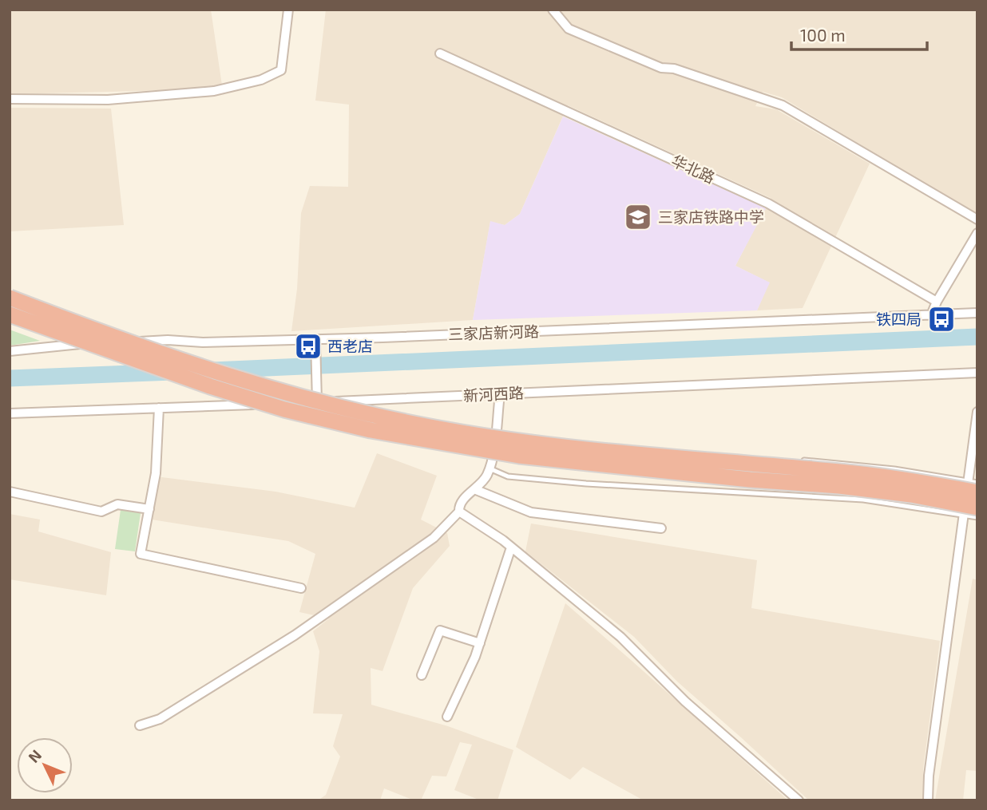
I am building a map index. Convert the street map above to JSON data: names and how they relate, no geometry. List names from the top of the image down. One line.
{"streets":{"street":["华北路","三家店新河路","新河西路"]},"places":{"school or university":["三家店铁路中学"],"bus stop":["铁四局","西老店"]},"scale_bar":"100 m","north":"top left"}
